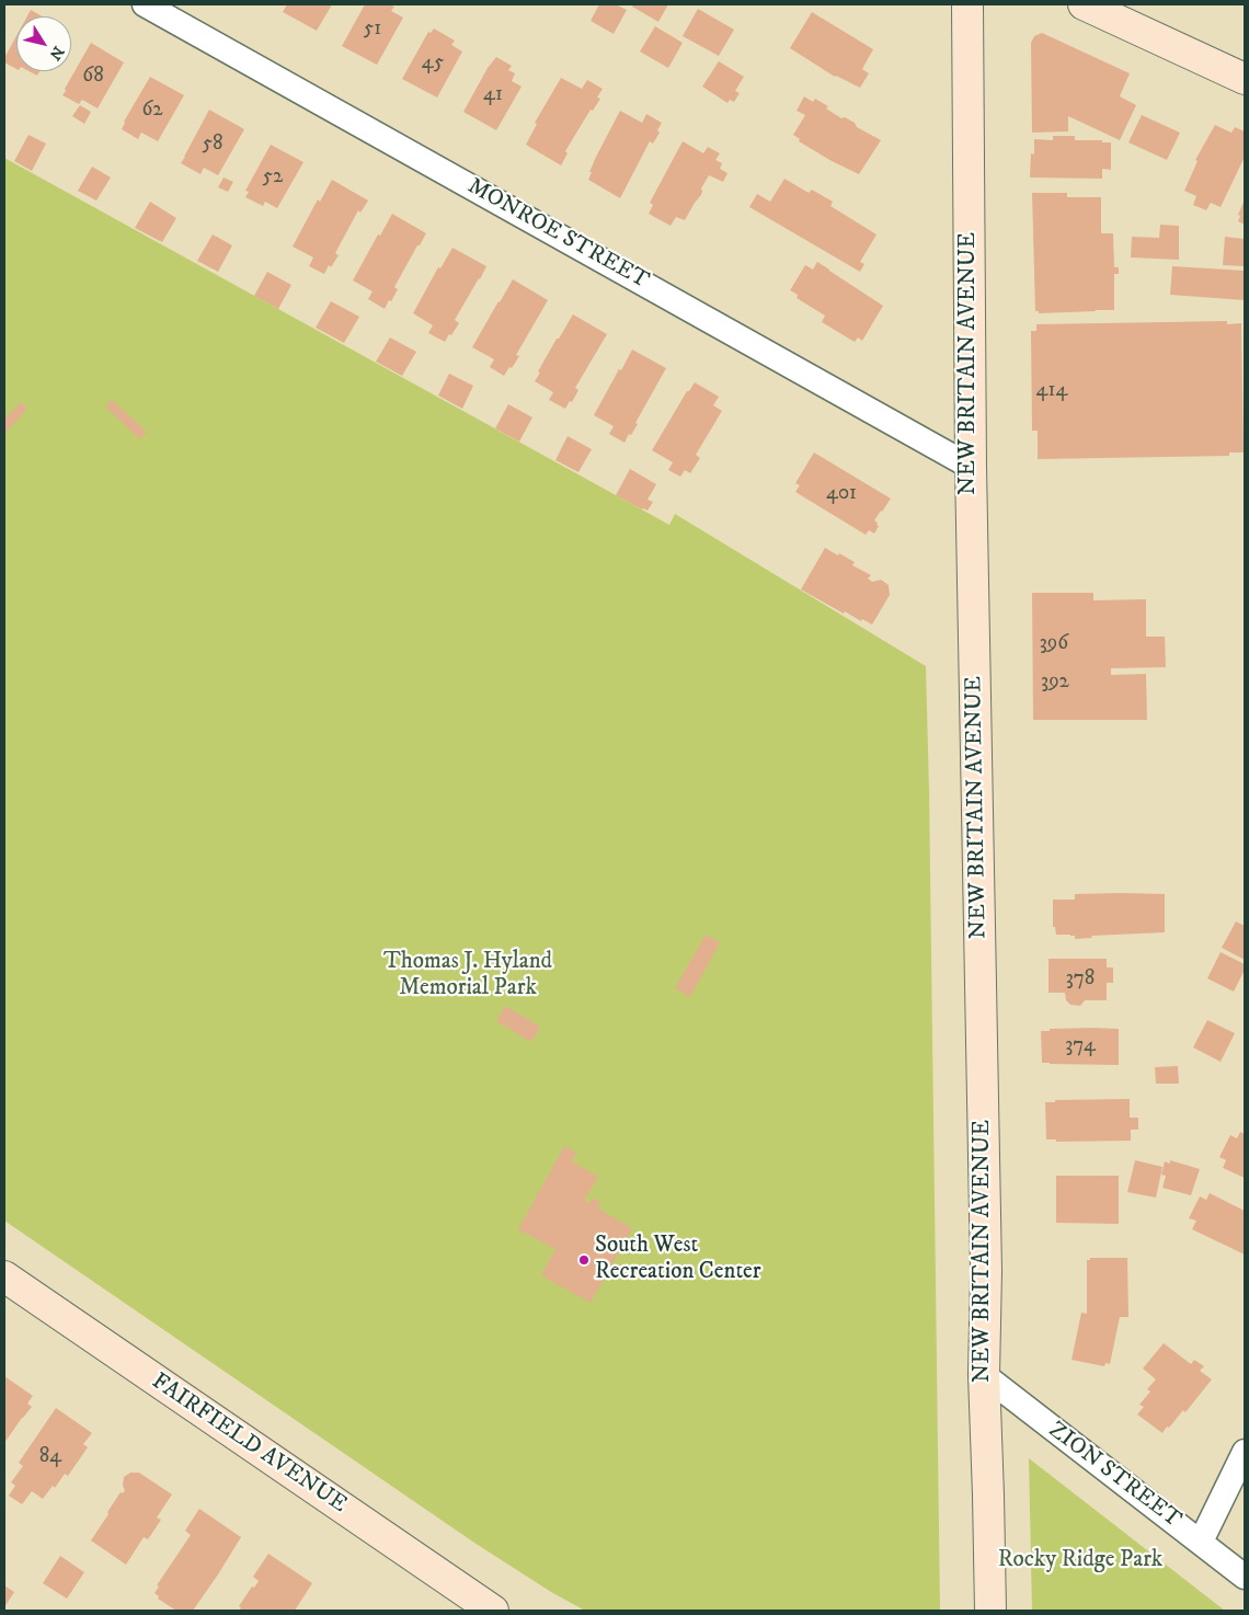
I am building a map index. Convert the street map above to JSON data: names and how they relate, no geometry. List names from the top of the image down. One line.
{"streets":{"main road":["NEW BRITAIN AVENUE","FAIRFIELD AVENUE"],"street":["MONROE STREET","ZION STREET"]},"crossings":[["MONROE STREET","NEW BRITAIN AVENUE"],["NEW BRITAIN AVENUE","ZION STREET"]],"parks":["Thomas J. Hyland Memorial Park","Rocky Ridge Park"],"places":["South West Recreation Center"],"house_numbers":["51","45","68","41","62","58","52","414","401","396","392","378","374","84"],"north":"bottom right"}
